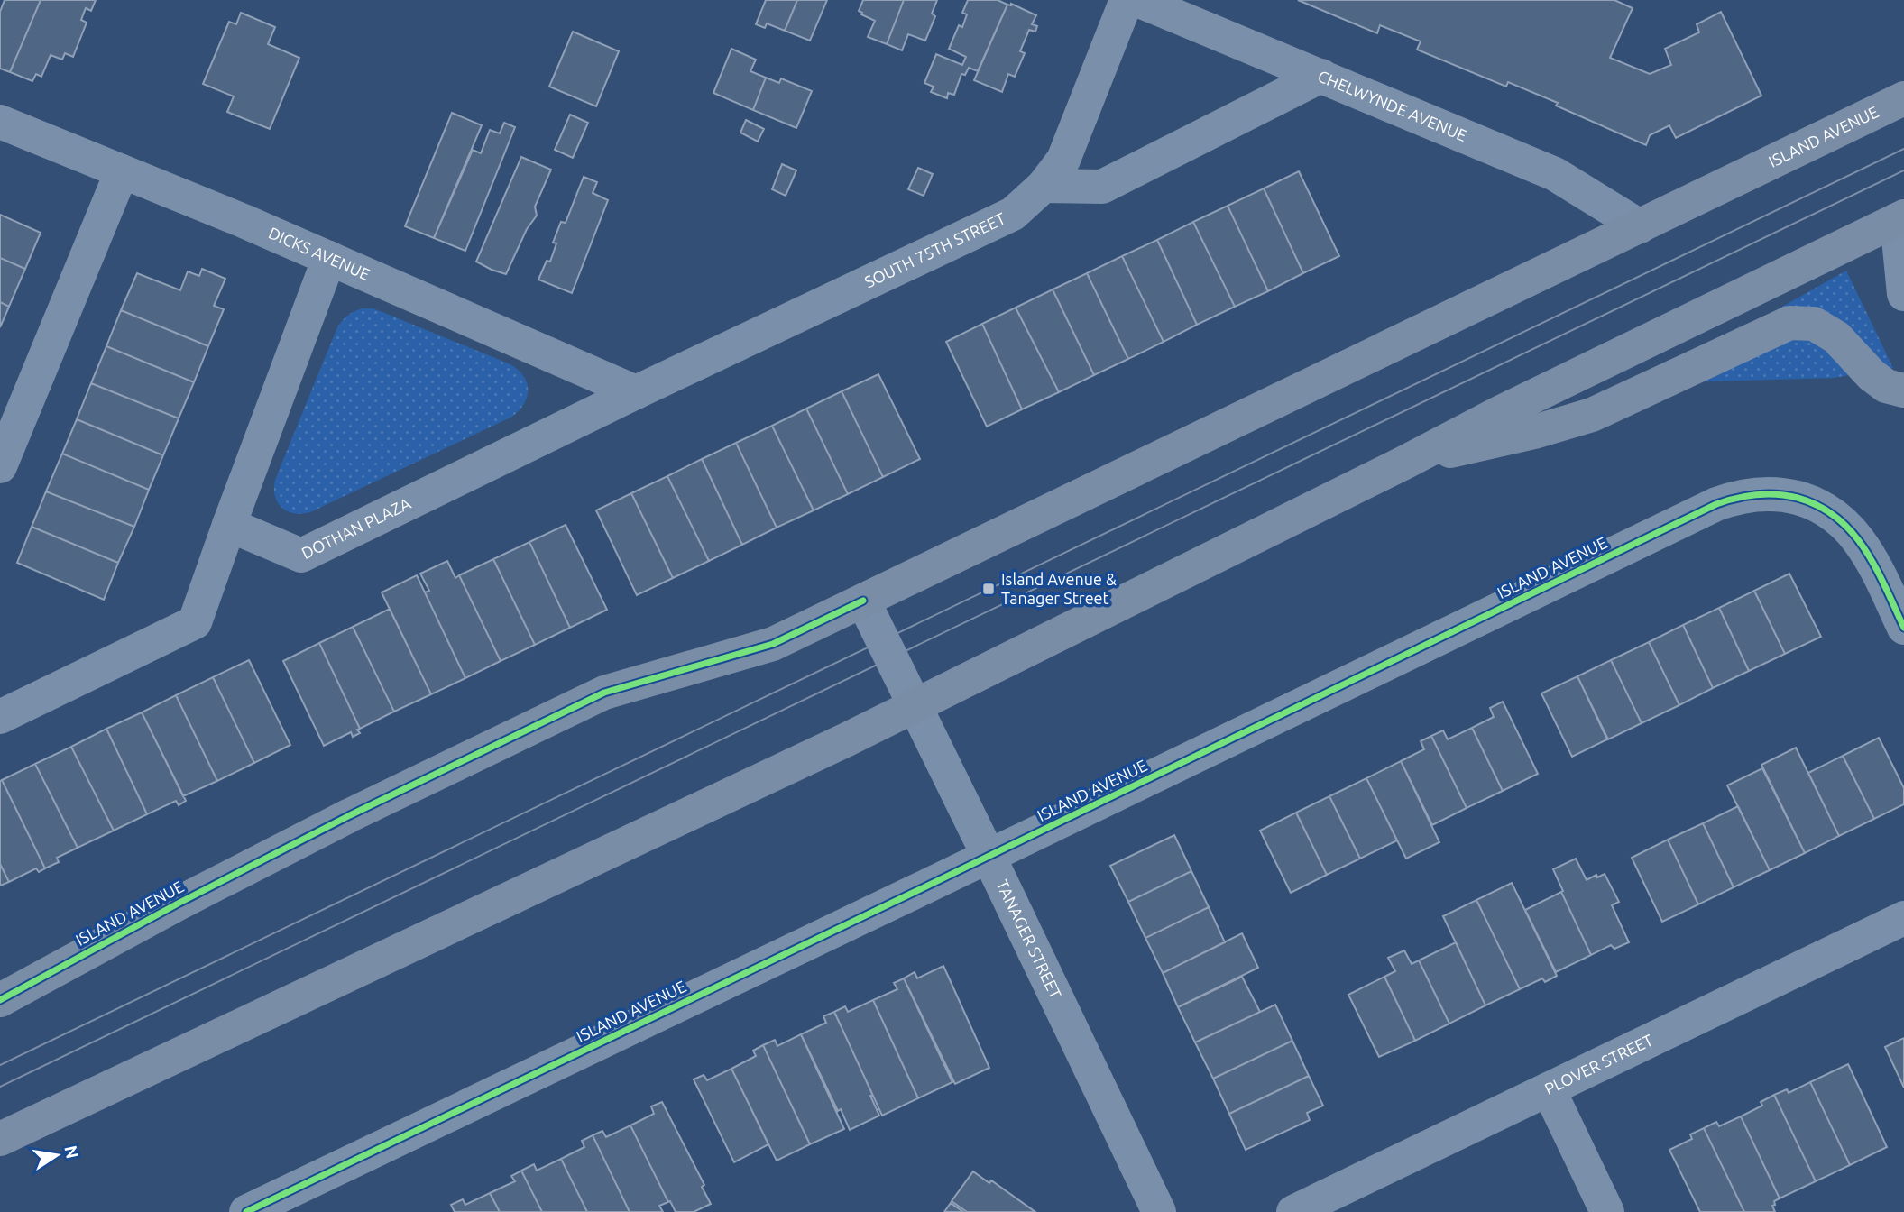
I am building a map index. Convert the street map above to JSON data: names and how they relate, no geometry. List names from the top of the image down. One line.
{"streets":{"main road":["ISLAND AVENUE"],"street":["CHELWYNDE AVENUE","SOUTH 75TH STREET","DICKS AVENUE","DOTHAN PLAZA","TANAGER STREET","PLOVER STREET"]},"crossings":[["CHELWYNDE AVENUE","ISLAND AVENUE"],["ISLAND AVENUE","TANAGER STREET"],["SOUTH 75TH STREET","DICKS AVENUE"],["SOUTH 75TH STREET","DOTHAN PLAZA"],["DICKS AVENUE","DOTHAN PLAZA"]],"places":{"transit":["Island Avenue & Tanager Street"]},"north":"right"}
